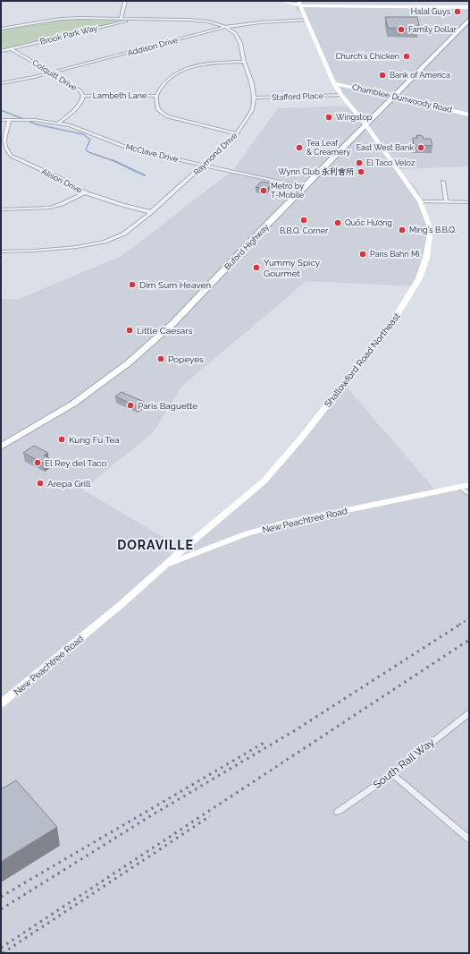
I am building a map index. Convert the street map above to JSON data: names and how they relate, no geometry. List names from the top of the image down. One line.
{"streets":{"main road":["Buford Highway"],"street":["Brook Park Way","Addison Drive","Colquitt Drive","Lambeth Lane","Stafford Place","Chamblee Dunwoody Road","McClave Drive","Raymond Drive","Alison Drive","Shallowford Road Northeast","New Peachtree Road","South Rail Way"]},"crossings":[["Brook Park Way","Colquitt Drive"],["Addison Drive","Colquitt Drive"],["Addison Drive","Raymond Drive"],["Addison Drive","Shallowford Road Northeast"],["Colquitt Drive","Lambeth Lane"],["Colquitt Drive","McClave Drive"],["Stafford Place","Raymond Drive"],["Stafford Place","Shallowford Road Northeast"],["Chamblee Dunwoody Road","Buford Highway"],["Chamblee Dunwoody Road","Shallowford Road Northeast"],["McClave Drive","Raymond Drive"],["McClave Drive","Alison Drive"],["McClave Drive","Buford Highway"],["Raymond Drive","Alison Drive"],["Buford Highway","Shallowford Road Northeast"],["Shallowford Road Northeast","New Peachtree Road"]],"districts":["DORAVILLE"],"places":["Halal Guys","Family Dollar","Church's Chicken","Bank of America","Wingstop","Tea Leaf & Creamery","East West Bank","El Taco Veloz","Wynn Club 永利會所","Metro by T-Mobile","B.B.Q. Corner","Quốc Hương","Ming's B.B.Q.","Paris Bahn Mi","Yummy Spicy Gourmet","Dim Sum Heaven","Little Caesars","Popeyes","Paris Baguette","Kung Fu Tea","El Rey del Taco","Arepa Grill"]}
